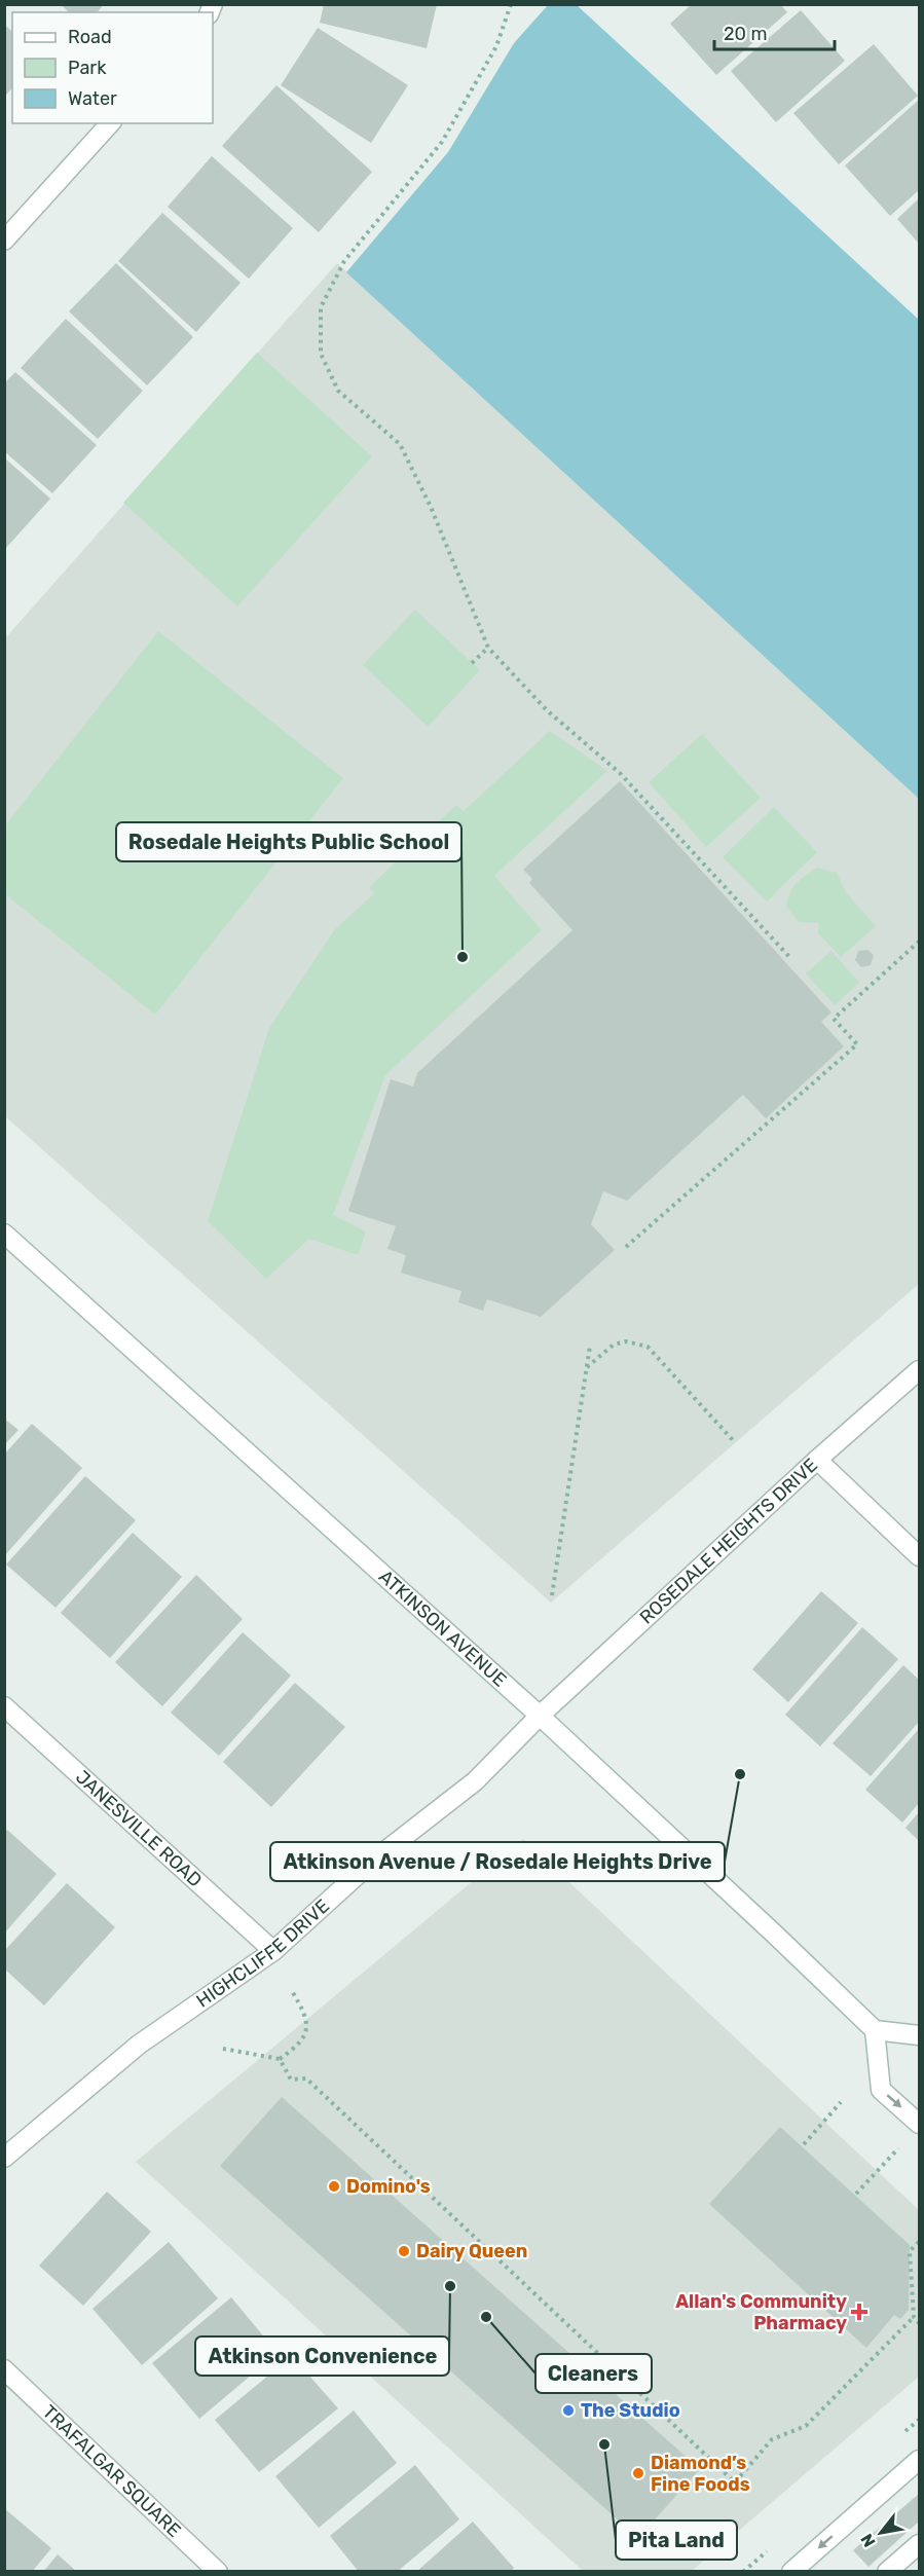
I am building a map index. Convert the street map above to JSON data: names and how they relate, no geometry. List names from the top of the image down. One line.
{"streets":{"street":["ROSEDALE HEIGHTS DRIVE","ATKINSON AVENUE","JANESVILLE ROAD","HIGHCLIFFE DRIVE","TRAFALGAR SQUARE"]},"crossings":[["ROSEDALE HEIGHTS DRIVE","ATKINSON AVENUE"],["ROSEDALE HEIGHTS DRIVE","HIGHCLIFFE DRIVE"],["ATKINSON AVENUE","HIGHCLIFFE DRIVE"],["JANESVILLE ROAD","HIGHCLIFFE DRIVE"]],"places":{"other":["Rosedale Heights Public School","Atkinson Avenue / Rosedale Heights Drive","Domino's","Dairy Queen","Atkinson Convenience","Cleaners","The Studio","Pita Land","Diamond’s Fine Foods"],"health":["Allan's Community Pharmacy"]},"legend":["Road","Park","Water"],"scale_bar":"20 m","north":"bottom left"}
